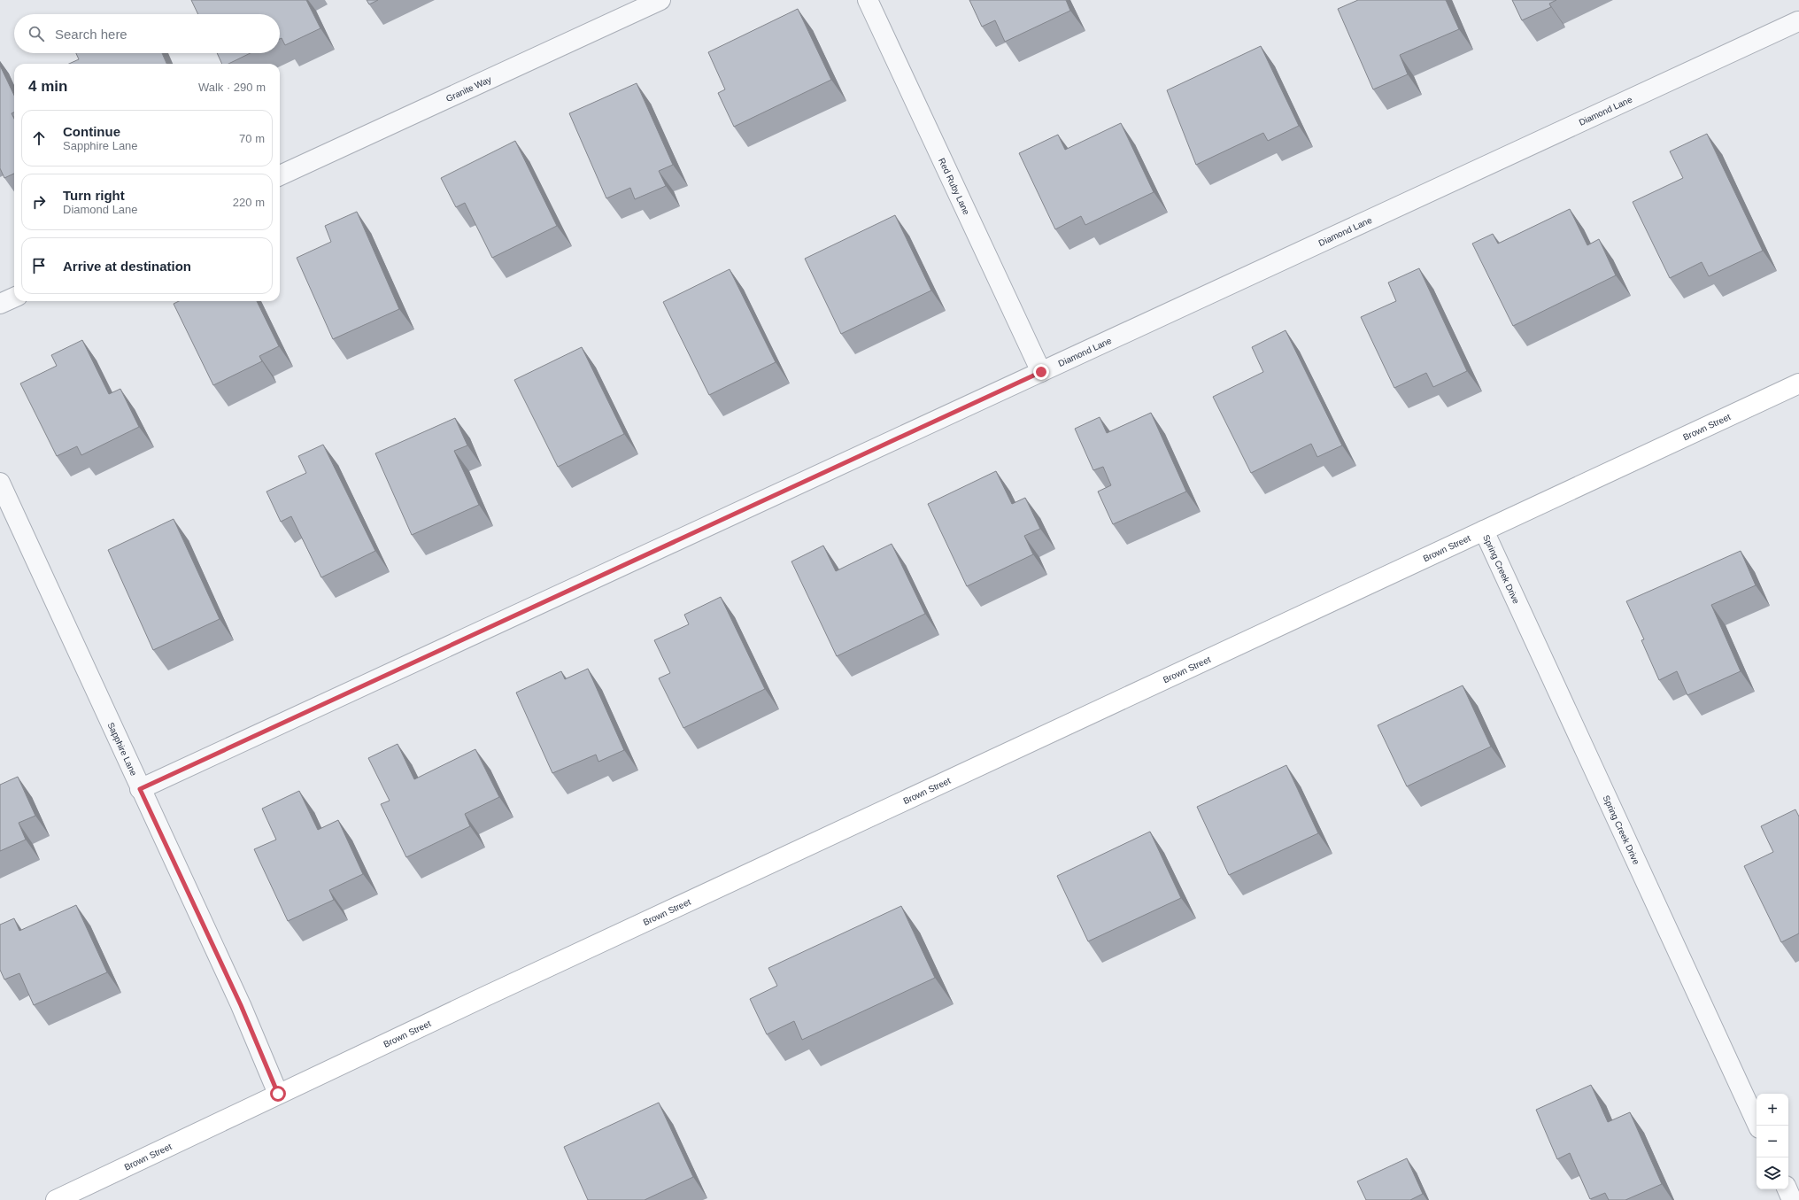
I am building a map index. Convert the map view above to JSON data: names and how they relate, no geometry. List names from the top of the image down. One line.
{"streets":{"main road":["Brown Street"],"street":["Granite Way","Diamond Lane","Red Ruby Lane","Spring Creek Drive","Sapphire Lane"]},"crossings":[["Diamond Lane","Red Ruby Lane"],["Diamond Lane","Sapphire Lane"],["Brown Street","Spring Creek Drive"],["Brown Street","Sapphire Lane"]],"page":{"search":"Search here","heading":["4 min","Walk · 290 m"],"list":[["Continue","Sapphire Lane","70 m"],["Turn right","Diamond Lane","220 m"],"Arrive at destination"],"map_buttons":["+","−"]}}
